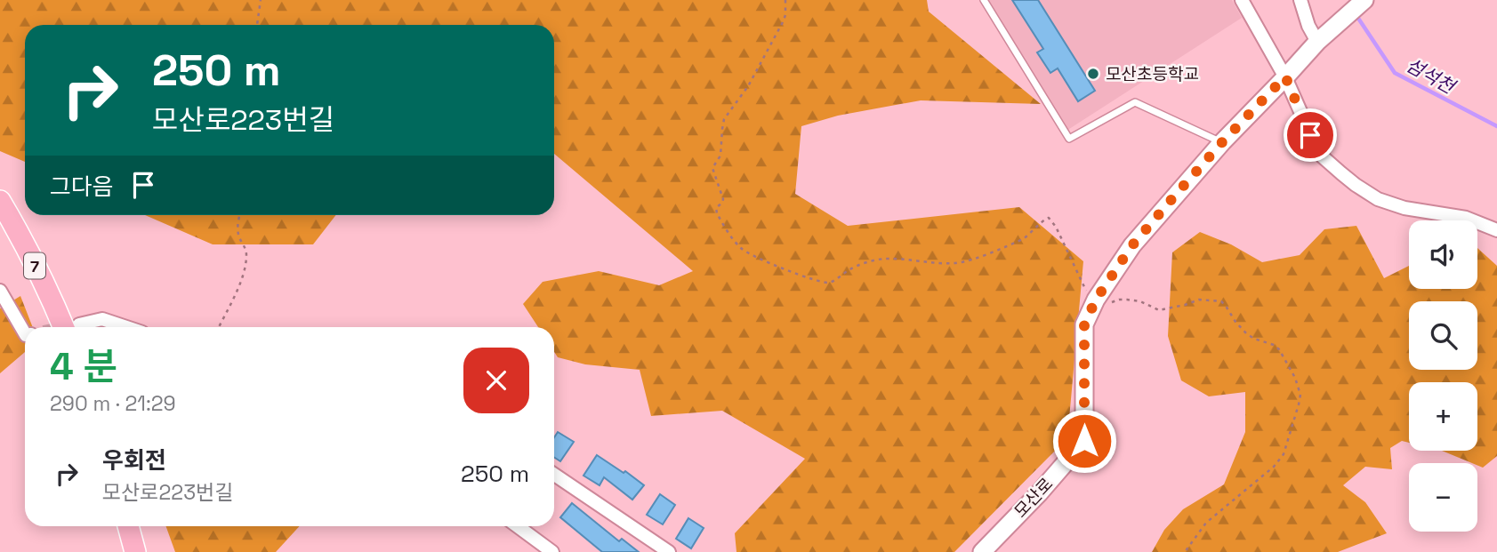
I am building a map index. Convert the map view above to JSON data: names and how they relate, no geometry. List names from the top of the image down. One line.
{"streets":{"main road":["7"],"street":["모산로"]},"water":["섬석천"],"places":["모산초등학교"],"page":{"turn":["250 m","모산로223번길"],"then":"그다음","map_buttons":["+","−"],"heading":["4 분","290 m · 21:29"],"list":[{"name":"우회전","note":"모산로223번길","value":"250 m"}]}}
